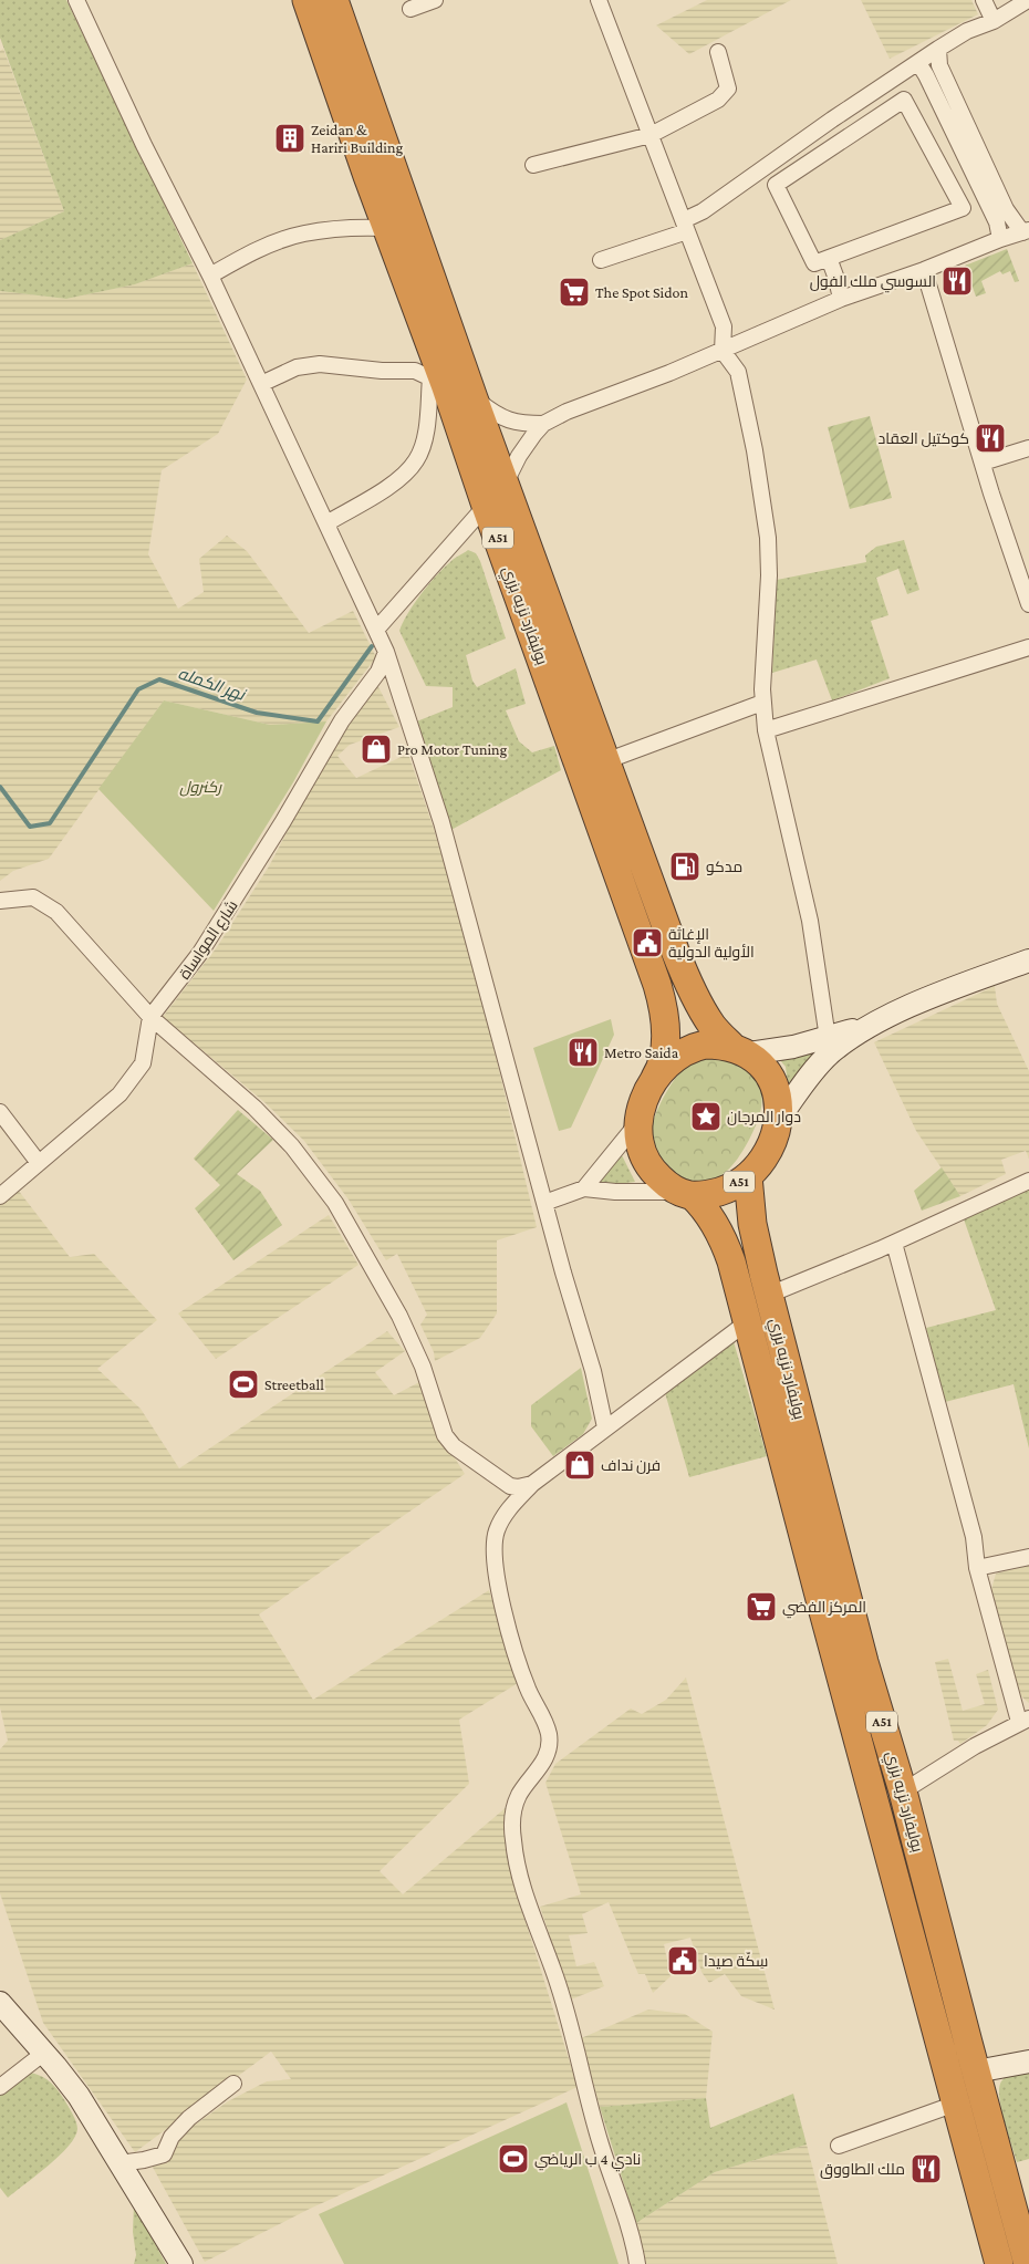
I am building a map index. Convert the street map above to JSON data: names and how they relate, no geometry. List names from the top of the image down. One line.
{"streets":{"highway":["A51","بوليفارد نزيه بزري"],"street":["شارع المواساة"]},"crossings":[["A51","بوليفارد نزيه بزري"]],"water":["نهر الكمله"],"parks":["ركنرول"],"places":{"building":["Zeidan & Hariri Building"],"restaurant":["السوسي ملك الفول","كوكتيل العقاد","Metro Saida","ملك الطاووق"],"supermarket":["The Spot Sidon","المركز الفضي"],"shop":["Pro Motor Tuning","فرن نداف"],"fuel station":["مدكو"],"public building":["الإغاثة الأولية الدولية","سِكّة صيدا"],"place":["دوار المرجان"],"sports":["Streetball","نادي 4 ب الرياضي"]}}
